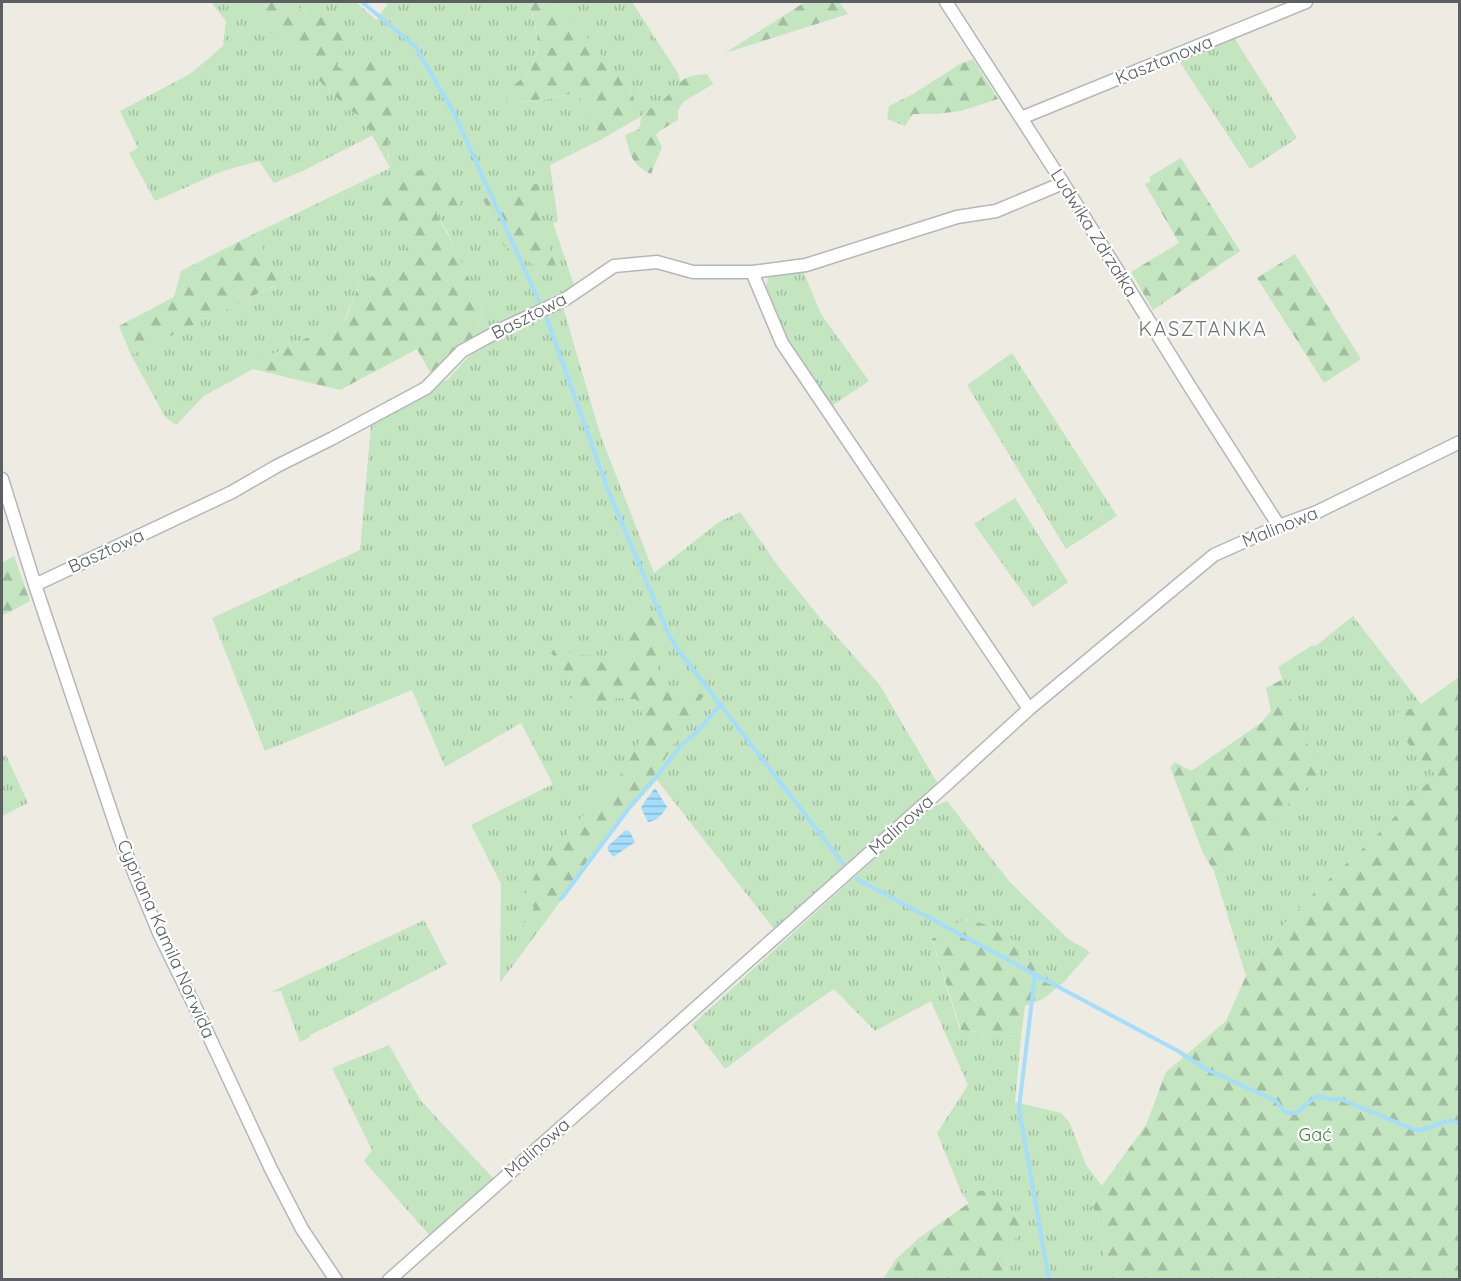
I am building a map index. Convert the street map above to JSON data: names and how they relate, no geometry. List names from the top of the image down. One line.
{"streets":{"street":["Kasztanowa","Ludwika Zdrzałka","Basztowa","Malinowa","Cypriana Kamila Norwida"]},"crossings":[["Kasztanowa","Ludwika Zdrzałka"],["Ludwika Zdrzałka","Basztowa"],["Ludwika Zdrzałka","Malinowa"],["Basztowa","Cypriana Kamila Norwida"]],"districts":["KASZTANKA"],"parks":["Gać"]}
